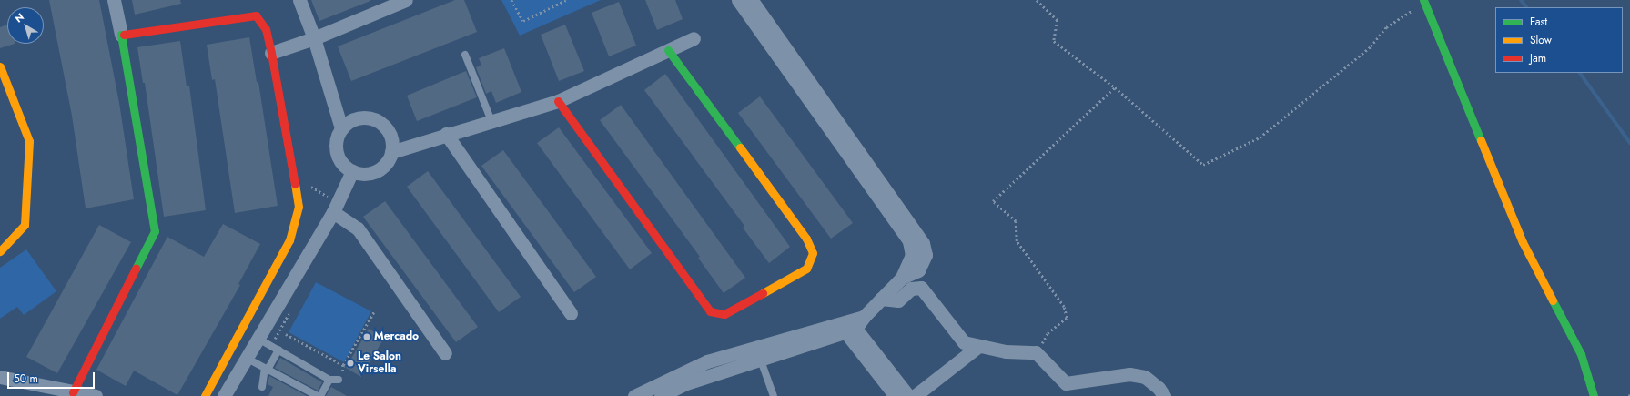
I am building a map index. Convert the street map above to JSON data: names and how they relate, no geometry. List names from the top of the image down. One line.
{"places":["Mercado","Le Salon Virsella"],"legend":["Fast","Slow","Jam"],"scale_bar":"50 m","north":"top left"}
